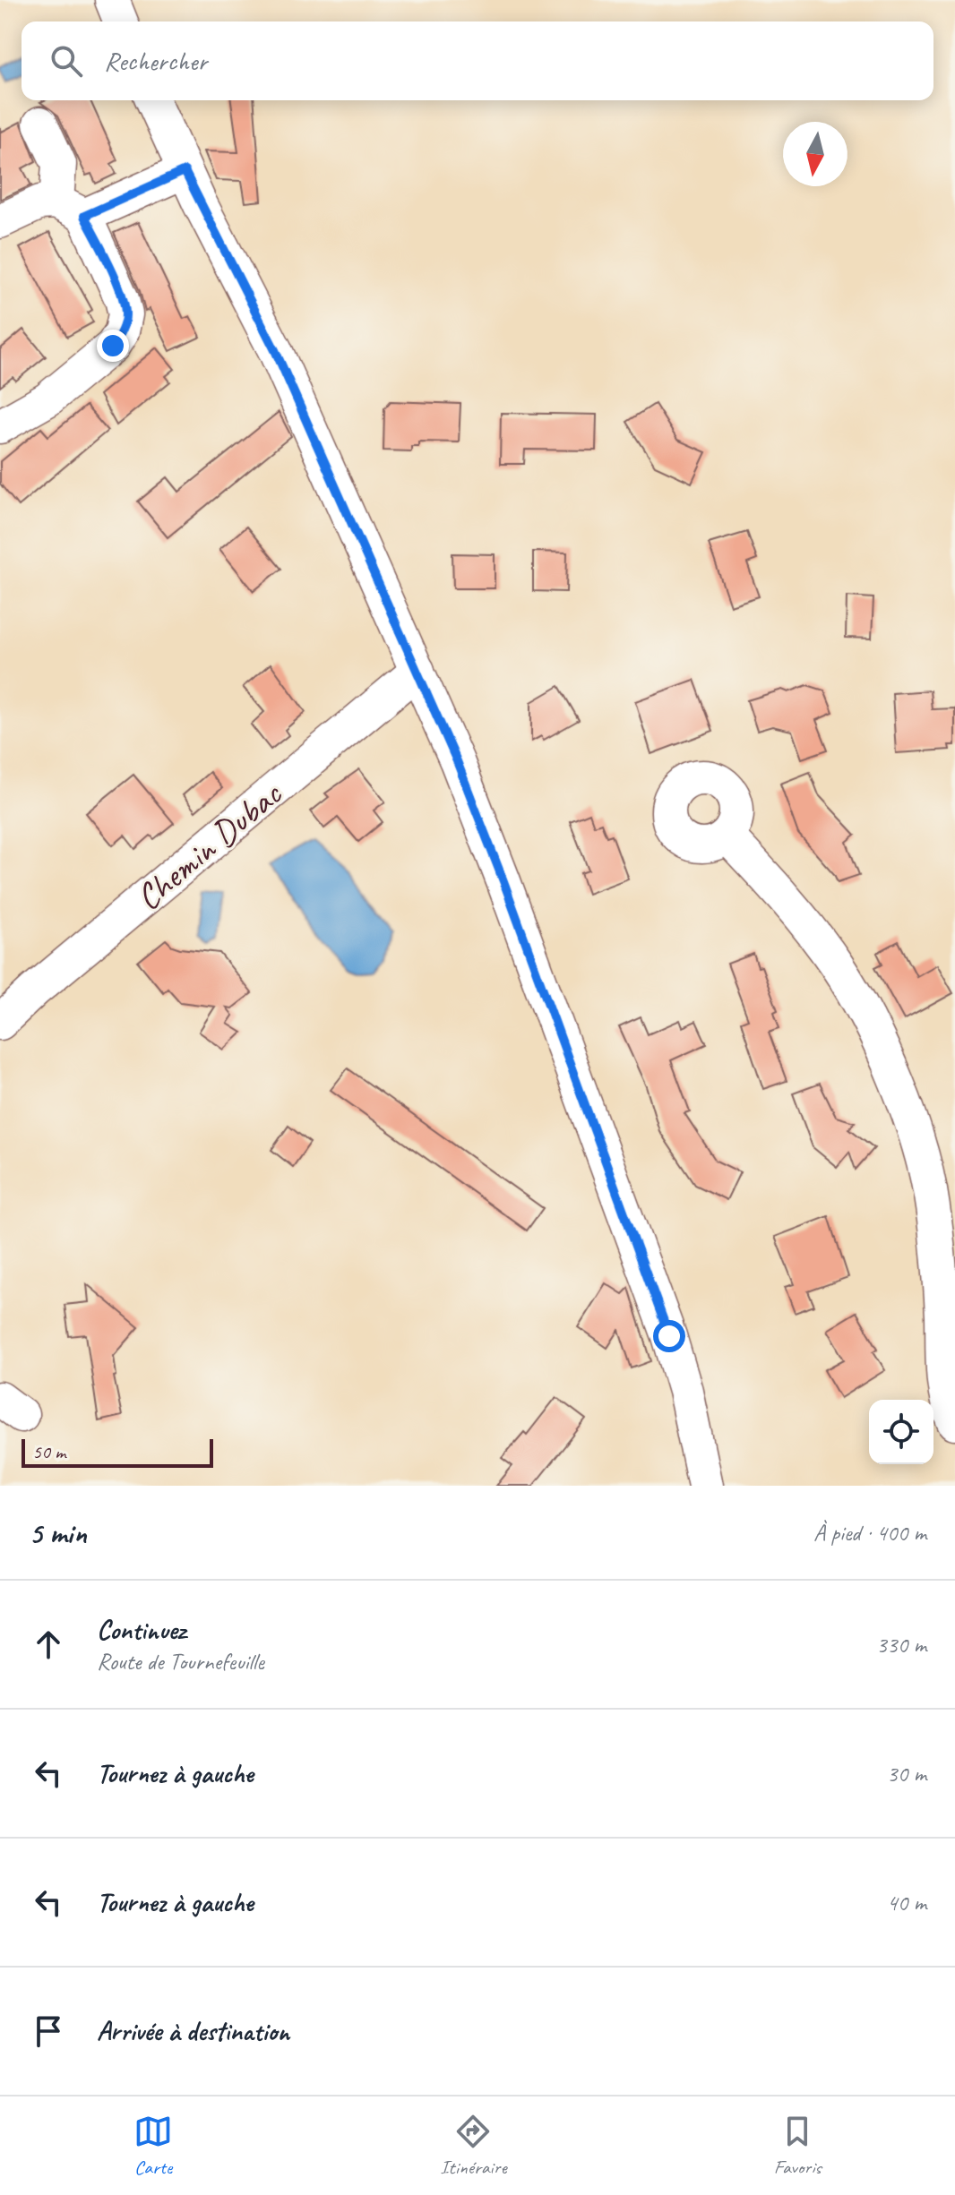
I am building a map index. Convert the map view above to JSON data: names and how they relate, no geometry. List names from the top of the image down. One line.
{"streets":{"street":["Chemin Dubac"]},"scale_bar":"50 m","north":"bottom","page":{"search":"Rechercher","scale":"50 m","heading":["5 min","À pied · 400 m"],"list":[["Continuez","Route de Tournefeuille","330 m"],["Tournez à gauche","30 m"],["Tournez à gauche","40 m"],"Arrivée à destination"],"nav":["Carte","Itinéraire","Favoris"]}}
